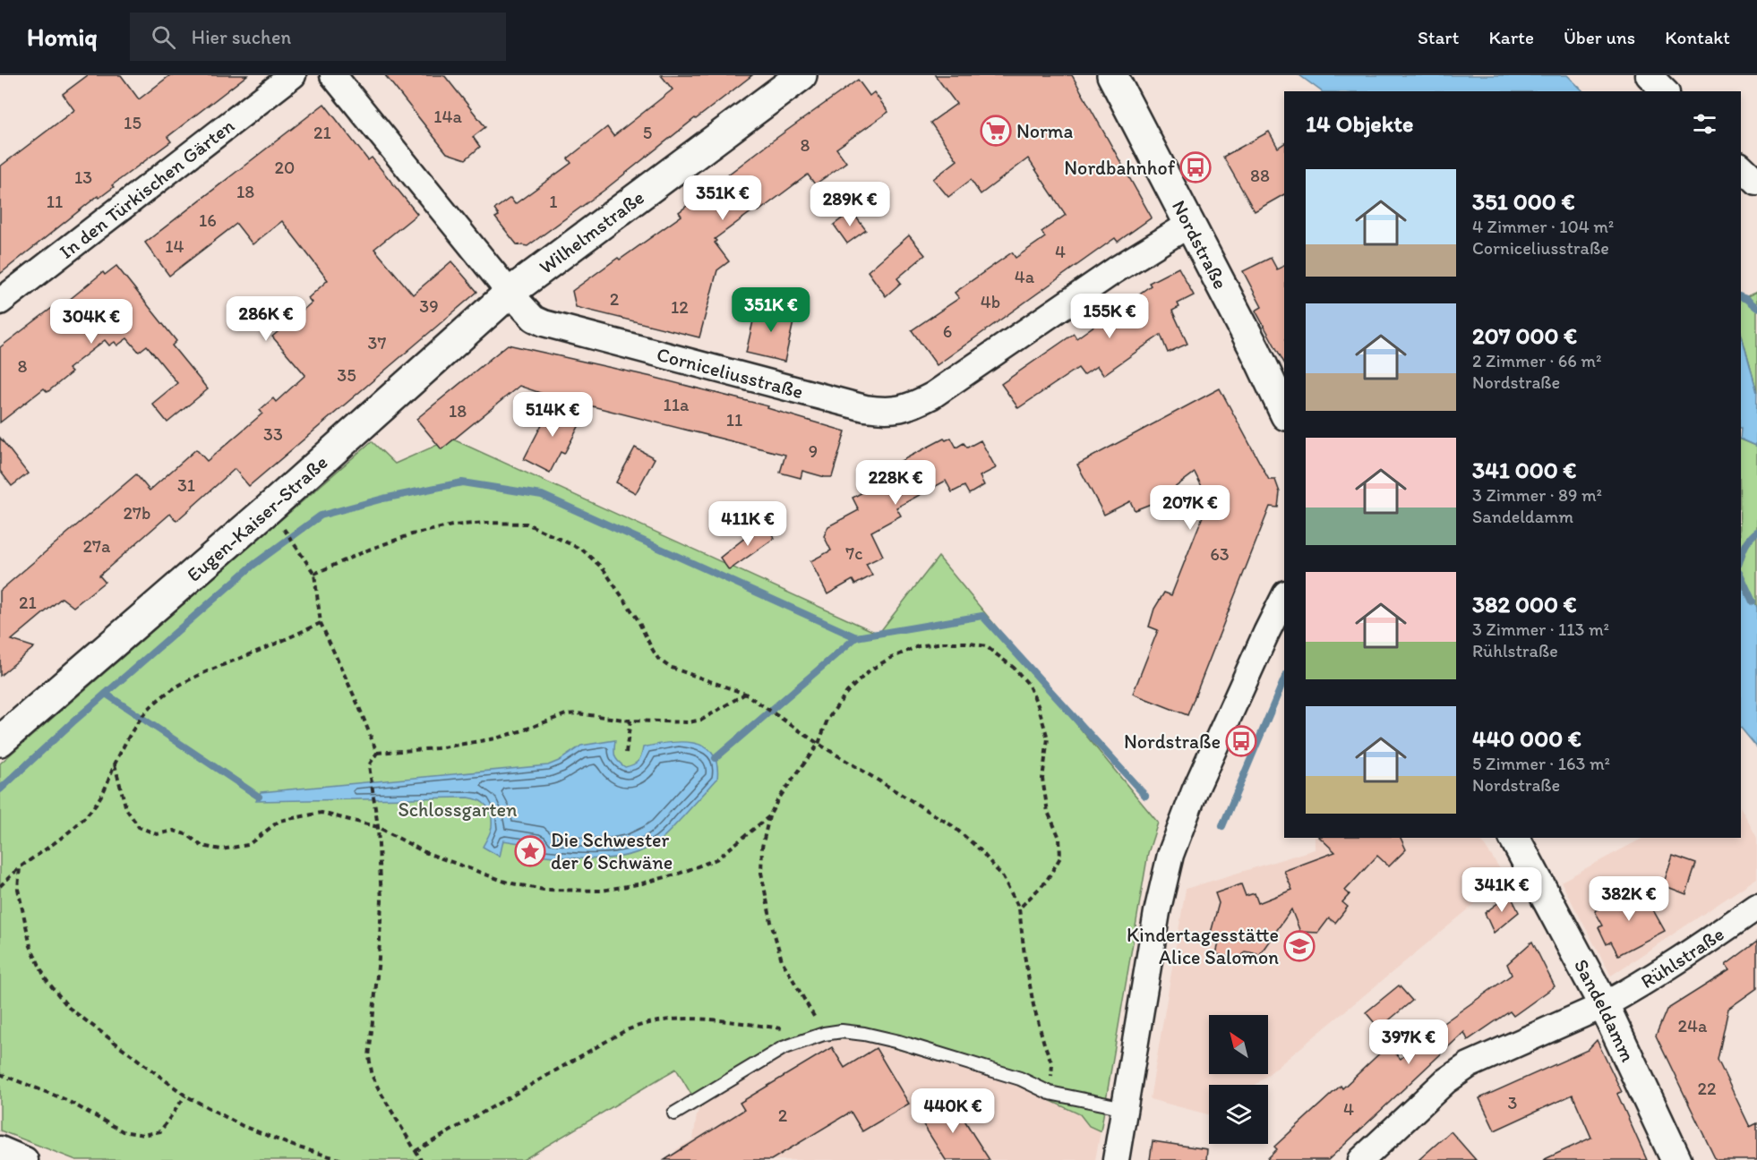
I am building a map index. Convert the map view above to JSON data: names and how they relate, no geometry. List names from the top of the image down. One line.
{"streets":{"main road":["Wilhelmstraße","Nordstraße","Eugen-Kaiser-Straße","Sandeldamm"],"street":["In den Türkischen Gärten","Corniceliusstraße","Rühlstraße"]},"crossings":[["Wilhelmstraße","Corniceliusstraße"],["Wilhelmstraße","Eugen-Kaiser-Straße"],["Nordstraße","Corniceliusstraße"],["Corniceliusstraße","Eugen-Kaiser-Straße"],["Rühlstraße","Sandeldamm"]],"parks":["Schlossgarten"],"places":{"supermarket":["Norma"],"bus stop":["Nordbahnhof","Nordstraße"],"place":["Die Schwester der 6 Schwäne"],"school or university":["Kindertagesstätte Alice Salomon"]},"house_numbers":["14a","15","21","5","8","20","88","13","18","11","1","16","14","4","4a","2","4b","39","12","6","37","8","35","11a","18","11","33","9","31","27b","27a","7c","63","21","24a","22","3","4","2"],"north":"top left","page":{"header":"Homiq","search":"Hier suchen","nav":["Start","Karte","Über uns","Kontakt"],"heading":"14 Objekte","list":[{"name":"351 000 €","note":"4 Zimmer · 104 m² · Corniceliusstraße"},{"name":"207 000 €","note":"2 Zimmer · 66 m² · Nordstraße"},{"name":"341 000 €","note":"3 Zimmer · 89 m² · Sandeldamm"},{"name":"382 000 €","note":"3 Zimmer · 113 m² · Rühlstraße"},{"name":"440 000 €","note":"5 Zimmer · 163 m² · Nordstraße"}],"price":["351K €","289K €","351K €","155K €","286K €","304K €","514K €","228K €","207K €","411K €","341K €","382K €","397K €","440K €"]}}
